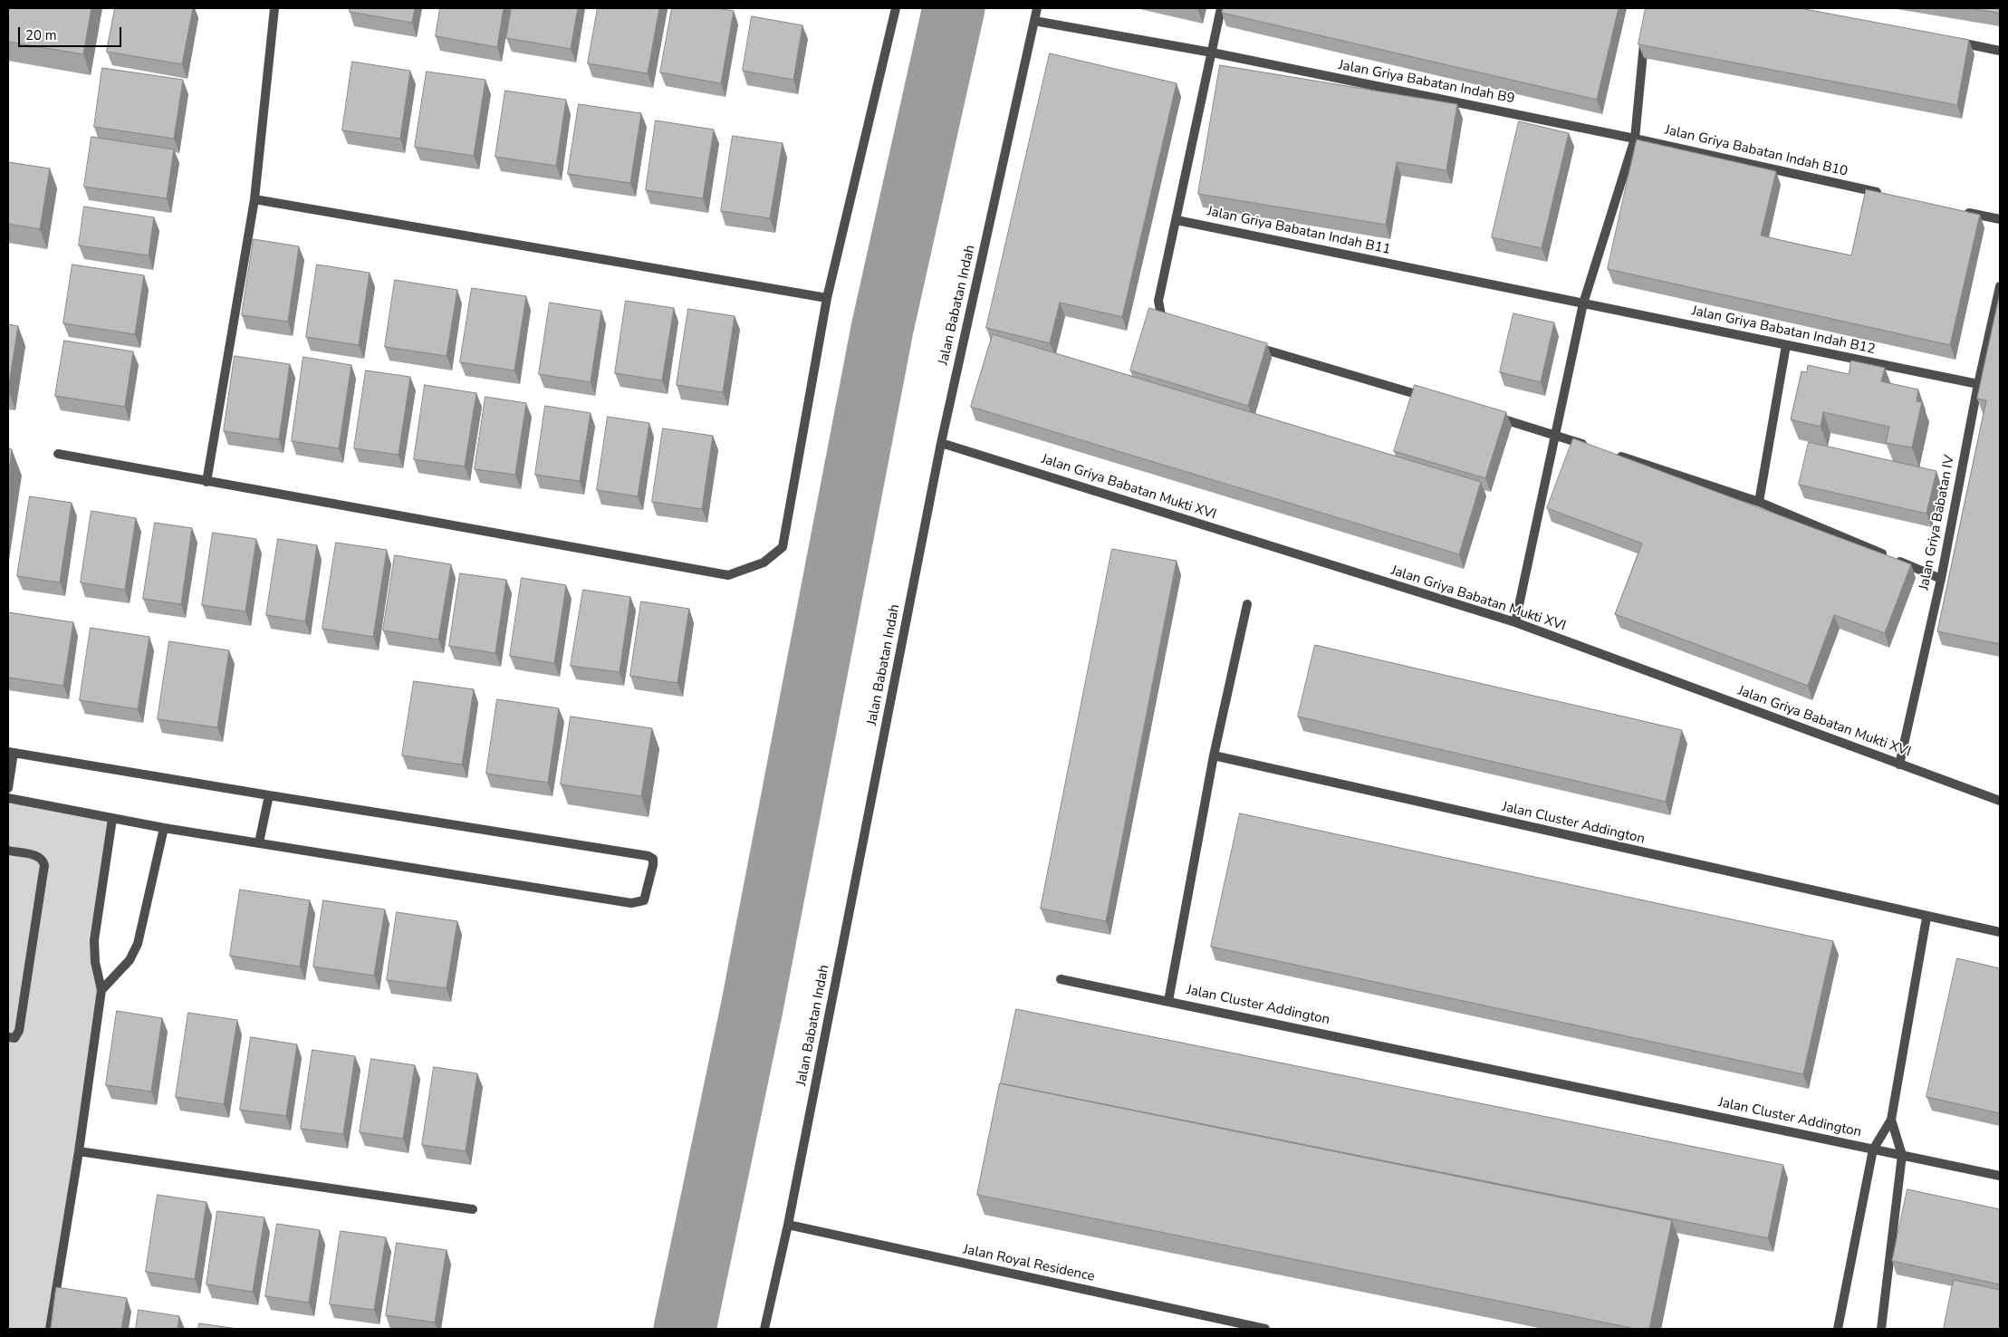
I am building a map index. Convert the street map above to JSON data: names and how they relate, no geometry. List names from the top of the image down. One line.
{"streets":{"street":["Jalan Griya Babatan Indah B9","Jalan Griya Babatan Indah B10","Jalan Griya Babatan Indah B11","Jalan Babatan Indah","Jalan Griya Babatan Indah B12","Jalan Griya Babatan Mukti XVI","Jalan Griya Babatan IV","Jalan Cluster Addington","Jalan Royal Residence"]},"crossings":[["Jalan Griya Babatan Indah B9","Jalan Griya Babatan Indah B10"],["Jalan Griya Babatan Indah B9","Jalan Babatan Indah"],["Jalan Griya Babatan Indah B11","Jalan Griya Babatan Indah B12"],["Jalan Babatan Indah","Jalan Griya Babatan Mukti XVI"],["Jalan Babatan Indah","Jalan Royal Residence"],["Jalan Griya Babatan Indah B12","Jalan Griya Babatan IV"],["Jalan Griya Babatan Mukti XVI","Jalan Griya Babatan IV"]],"scale_bar":"20 m"}
